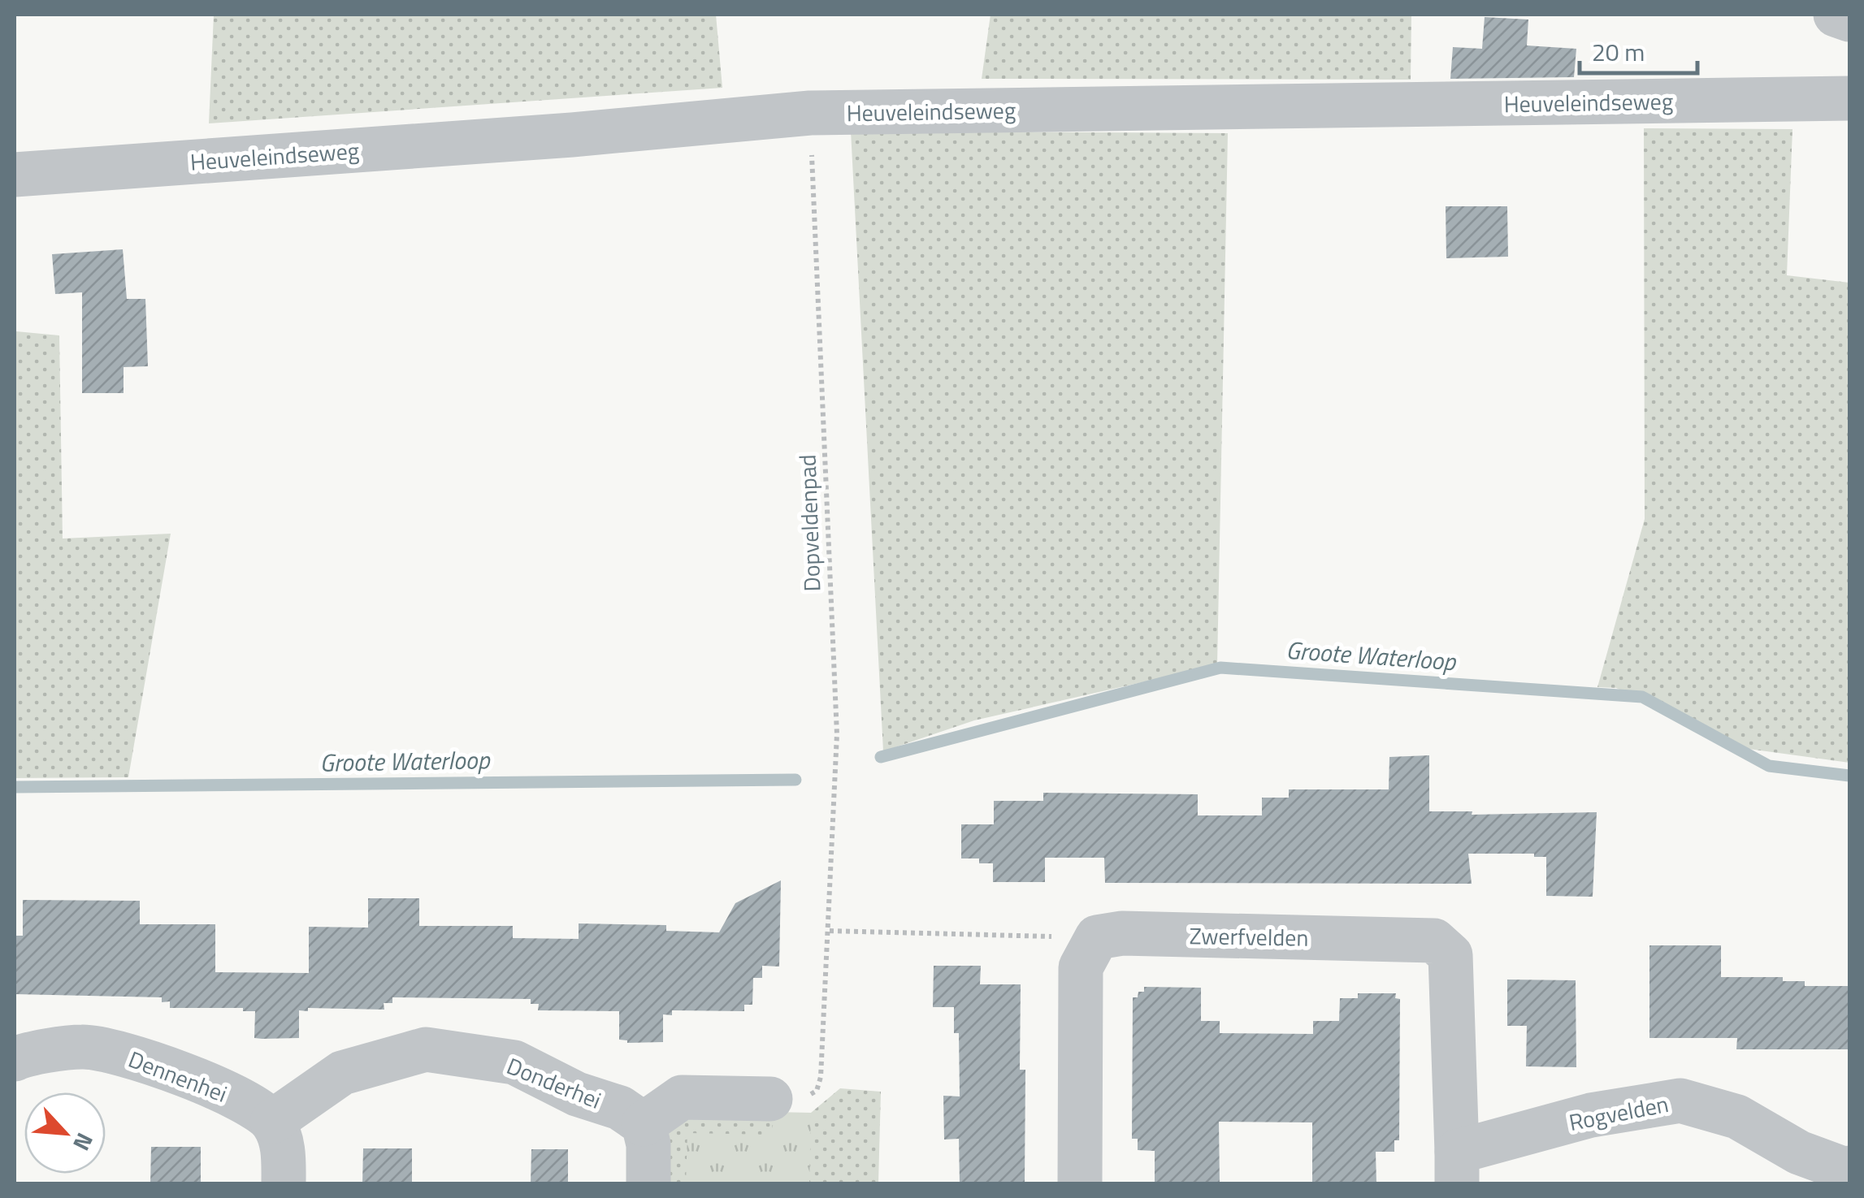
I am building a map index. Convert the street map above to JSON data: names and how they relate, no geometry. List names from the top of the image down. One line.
{"streets":{"street":["Heuveleindseweg","Zwerfvelden","Dennenhei","Donderhei","Rogvelden"],"path":["Dopveldenpad"]},"crossings":[["Heuveleindseweg","Dopveldenpad"],["Zwerfvelden","Rogvelden"],["Dennenhei","Donderhei"]],"water":["Groote Waterloop"],"scale_bar":"20 m","north":"bottom right"}
